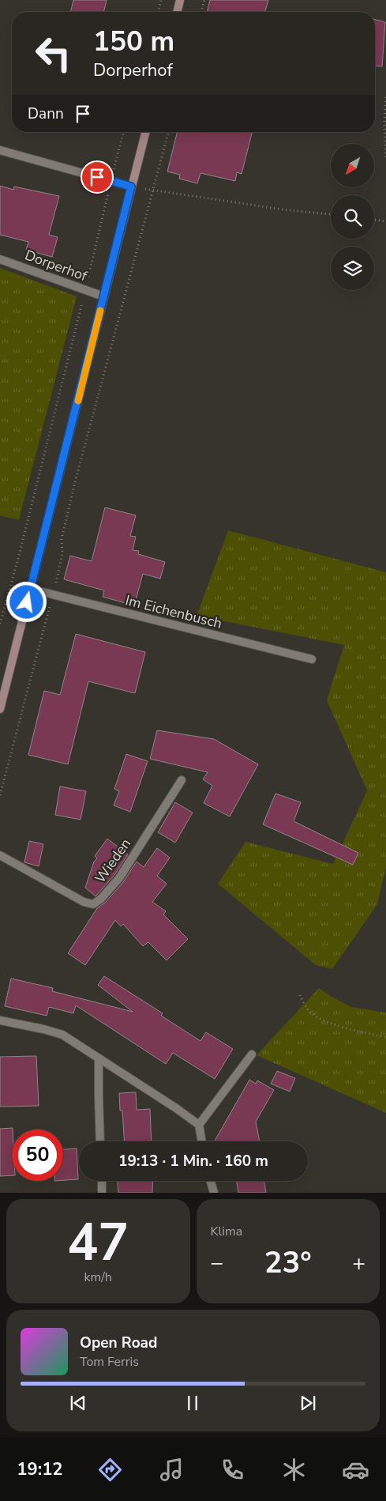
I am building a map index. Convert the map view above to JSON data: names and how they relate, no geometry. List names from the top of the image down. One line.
{"streets":{"street":["Dorperhof","Im Eichenbusch","Wieden"]},"north":"bottom left","page":{"turn":["150 m","Dorperhof"],"then":"Dann","limit":"50","trip":"19:13 · 1 Min. · 160 m","tile":[["47","km/h"],"Klima"],"heat":["−","23°","+"],"song":["Open Road","Tom Ferris"],"tabs":"19:12"}}
